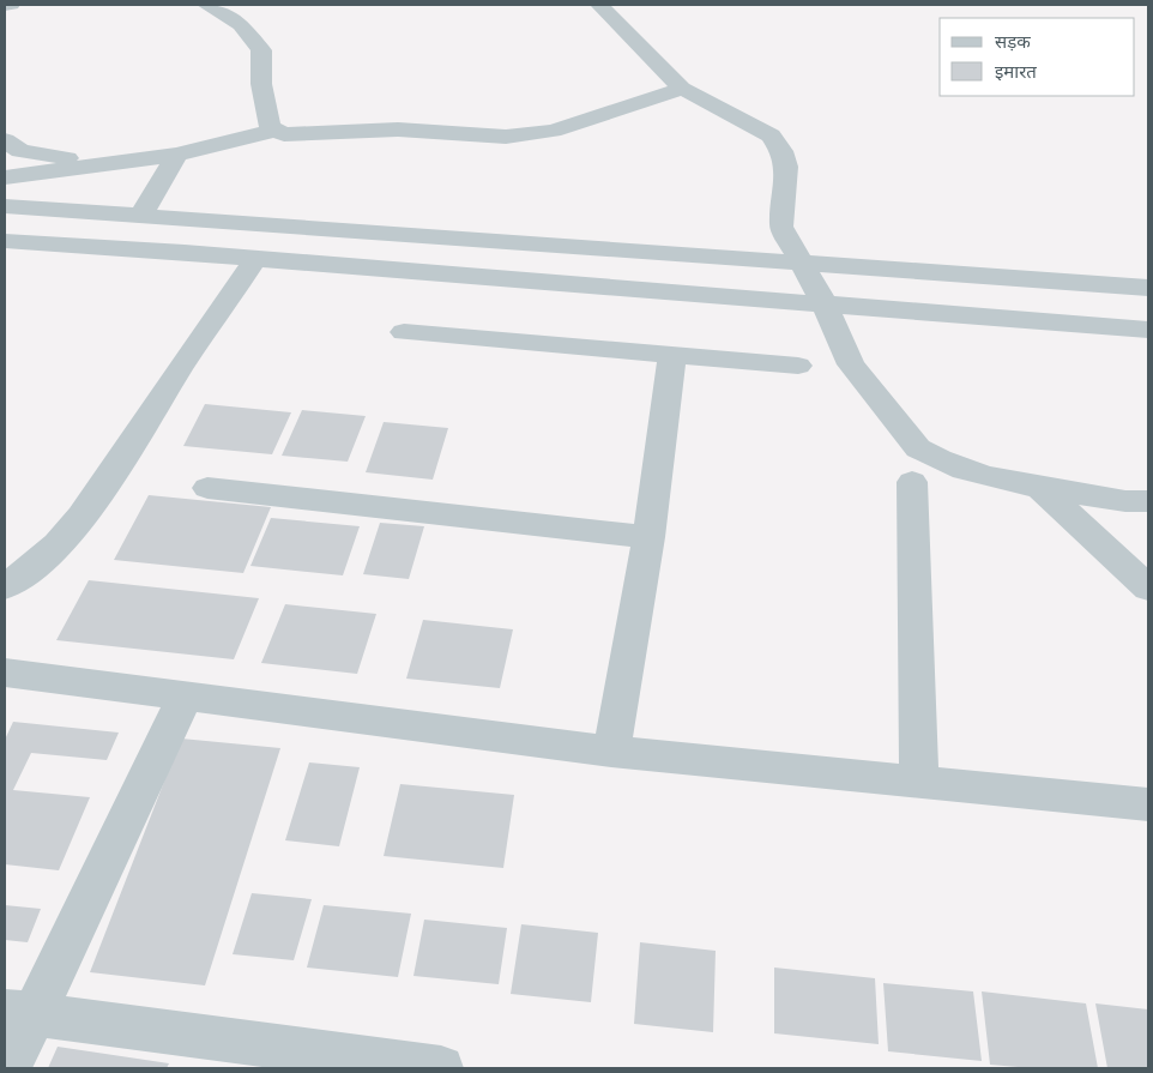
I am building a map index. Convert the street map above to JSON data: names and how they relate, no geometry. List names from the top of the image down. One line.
{"legend":["सड़क","इमारत"]}
